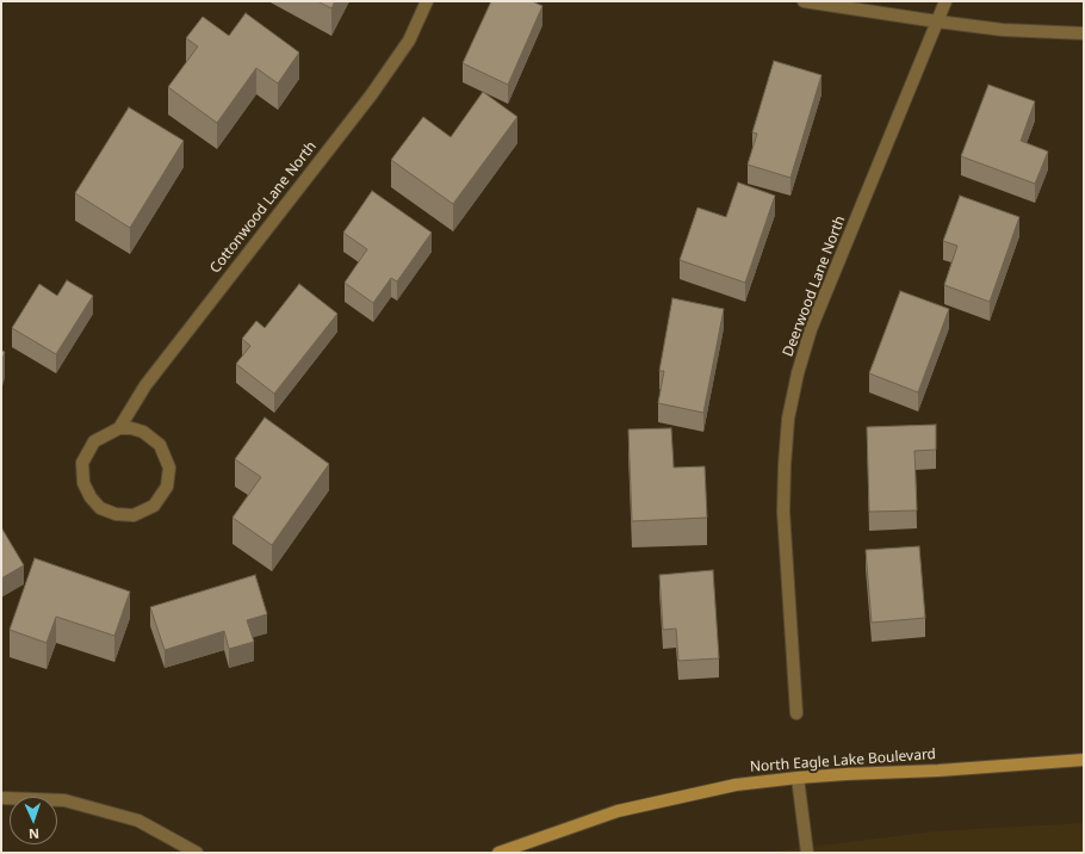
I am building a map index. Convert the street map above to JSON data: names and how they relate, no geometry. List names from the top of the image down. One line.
{"streets":{"street":["Cottonwood Lane North","Deerwood Lane North","North Eagle Lake Boulevard"]},"north":"bottom"}
